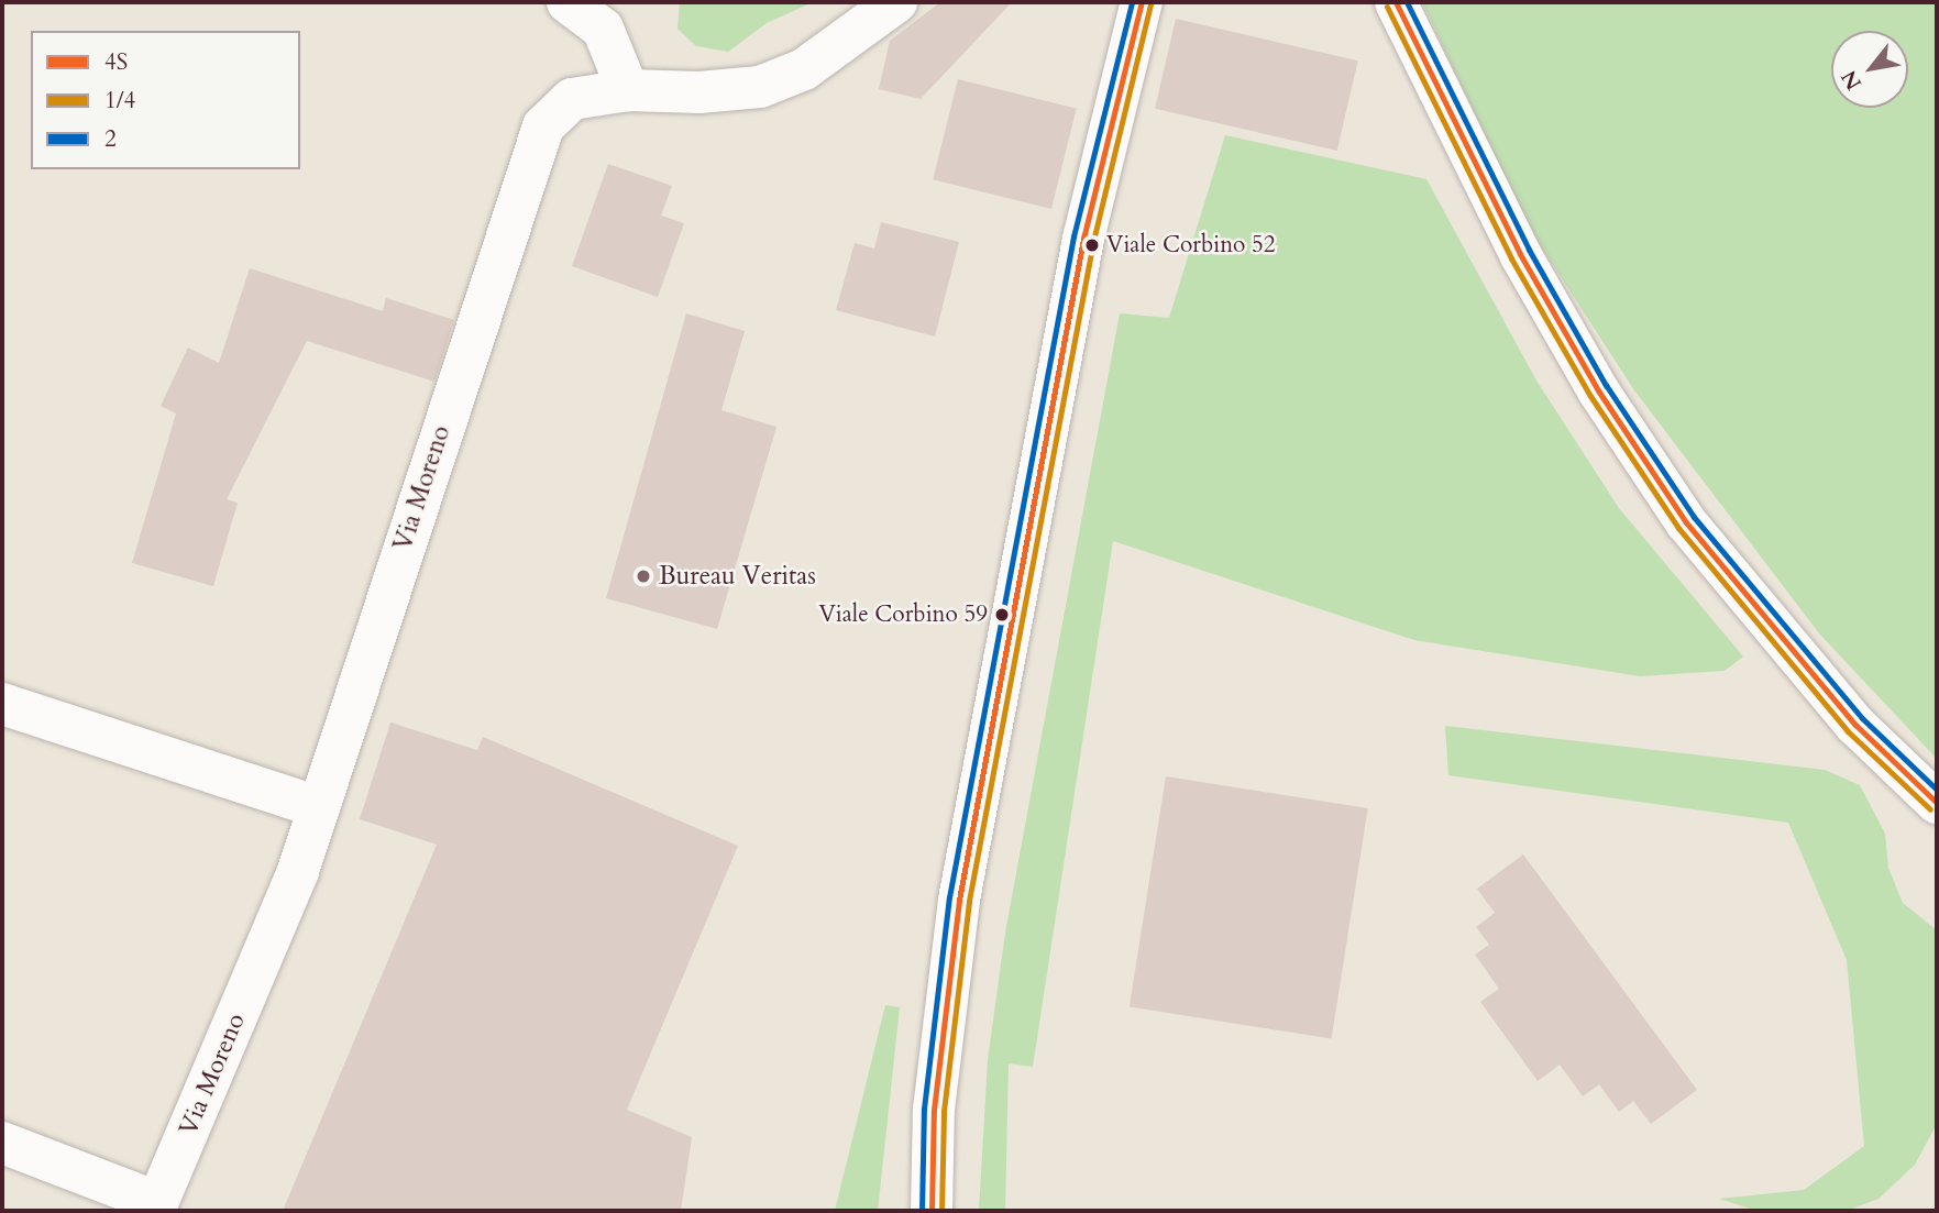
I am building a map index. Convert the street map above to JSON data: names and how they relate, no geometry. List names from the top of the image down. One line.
{"streets":{"main road":["Via Moreno"]},"places":["Viale Corbino 52","Bureau Veritas","Viale Corbino 59"],"lines":["transit line 4S","transit line 2","transit line 1/4"],"legend":["4S","1/4","2"],"north":"bottom left"}
